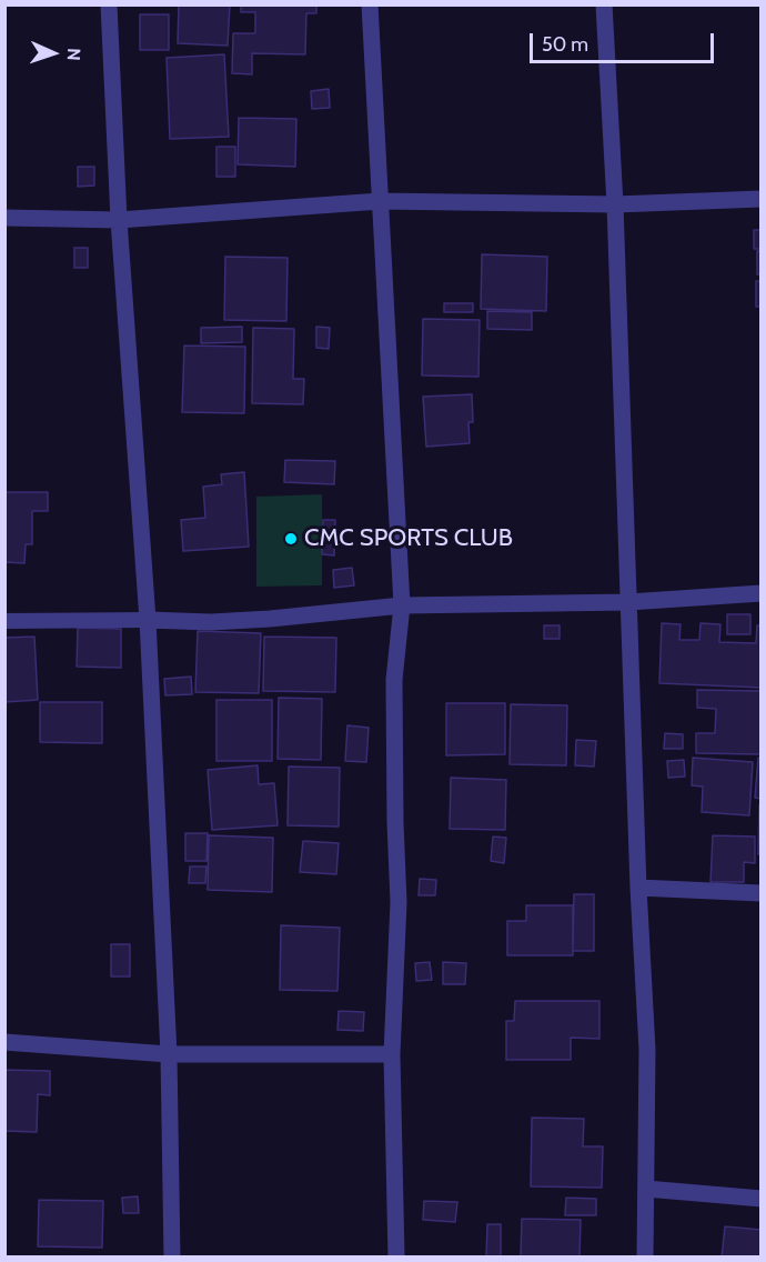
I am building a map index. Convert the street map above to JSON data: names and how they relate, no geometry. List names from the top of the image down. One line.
{"places":["CMC SPORTS CLUB"],"scale_bar":"50 m","north":"right"}
